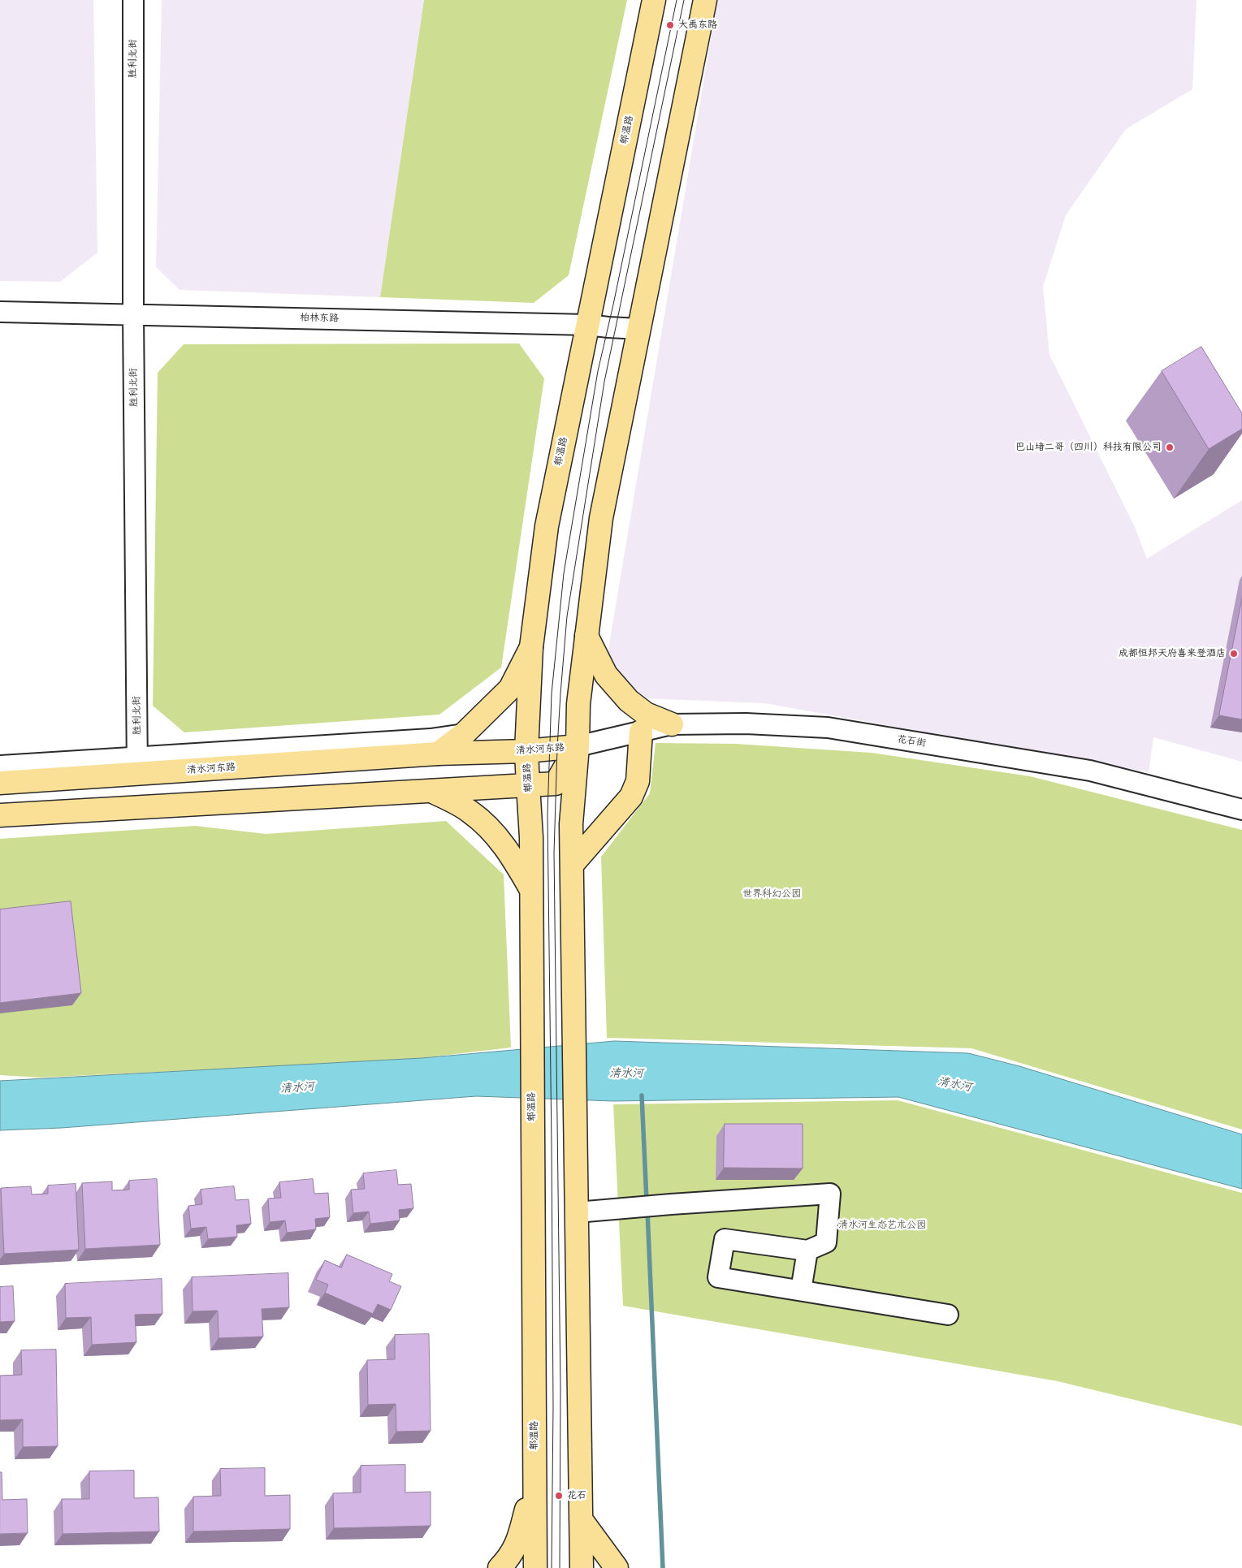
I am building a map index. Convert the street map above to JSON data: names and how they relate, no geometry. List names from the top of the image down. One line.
{"streets":{"main road":["郫温路","清水河东路"],"street":["胜利北街","柏林东路","花石街"]},"crossings":[["胜利北街","柏林东路"],["胜利北街","清水河东路"],["郫温路","柏林东路"],["郫温路","清水河东路"],["花石街","清水河东路"]],"water":["清水河"],"parks":["世界科幻公园","清水河生态艺术公园"],"places":["大禹东路","巴山堵二哥（四川）科技有限公司","成都恒邦天府喜来登酒店","花石"]}
